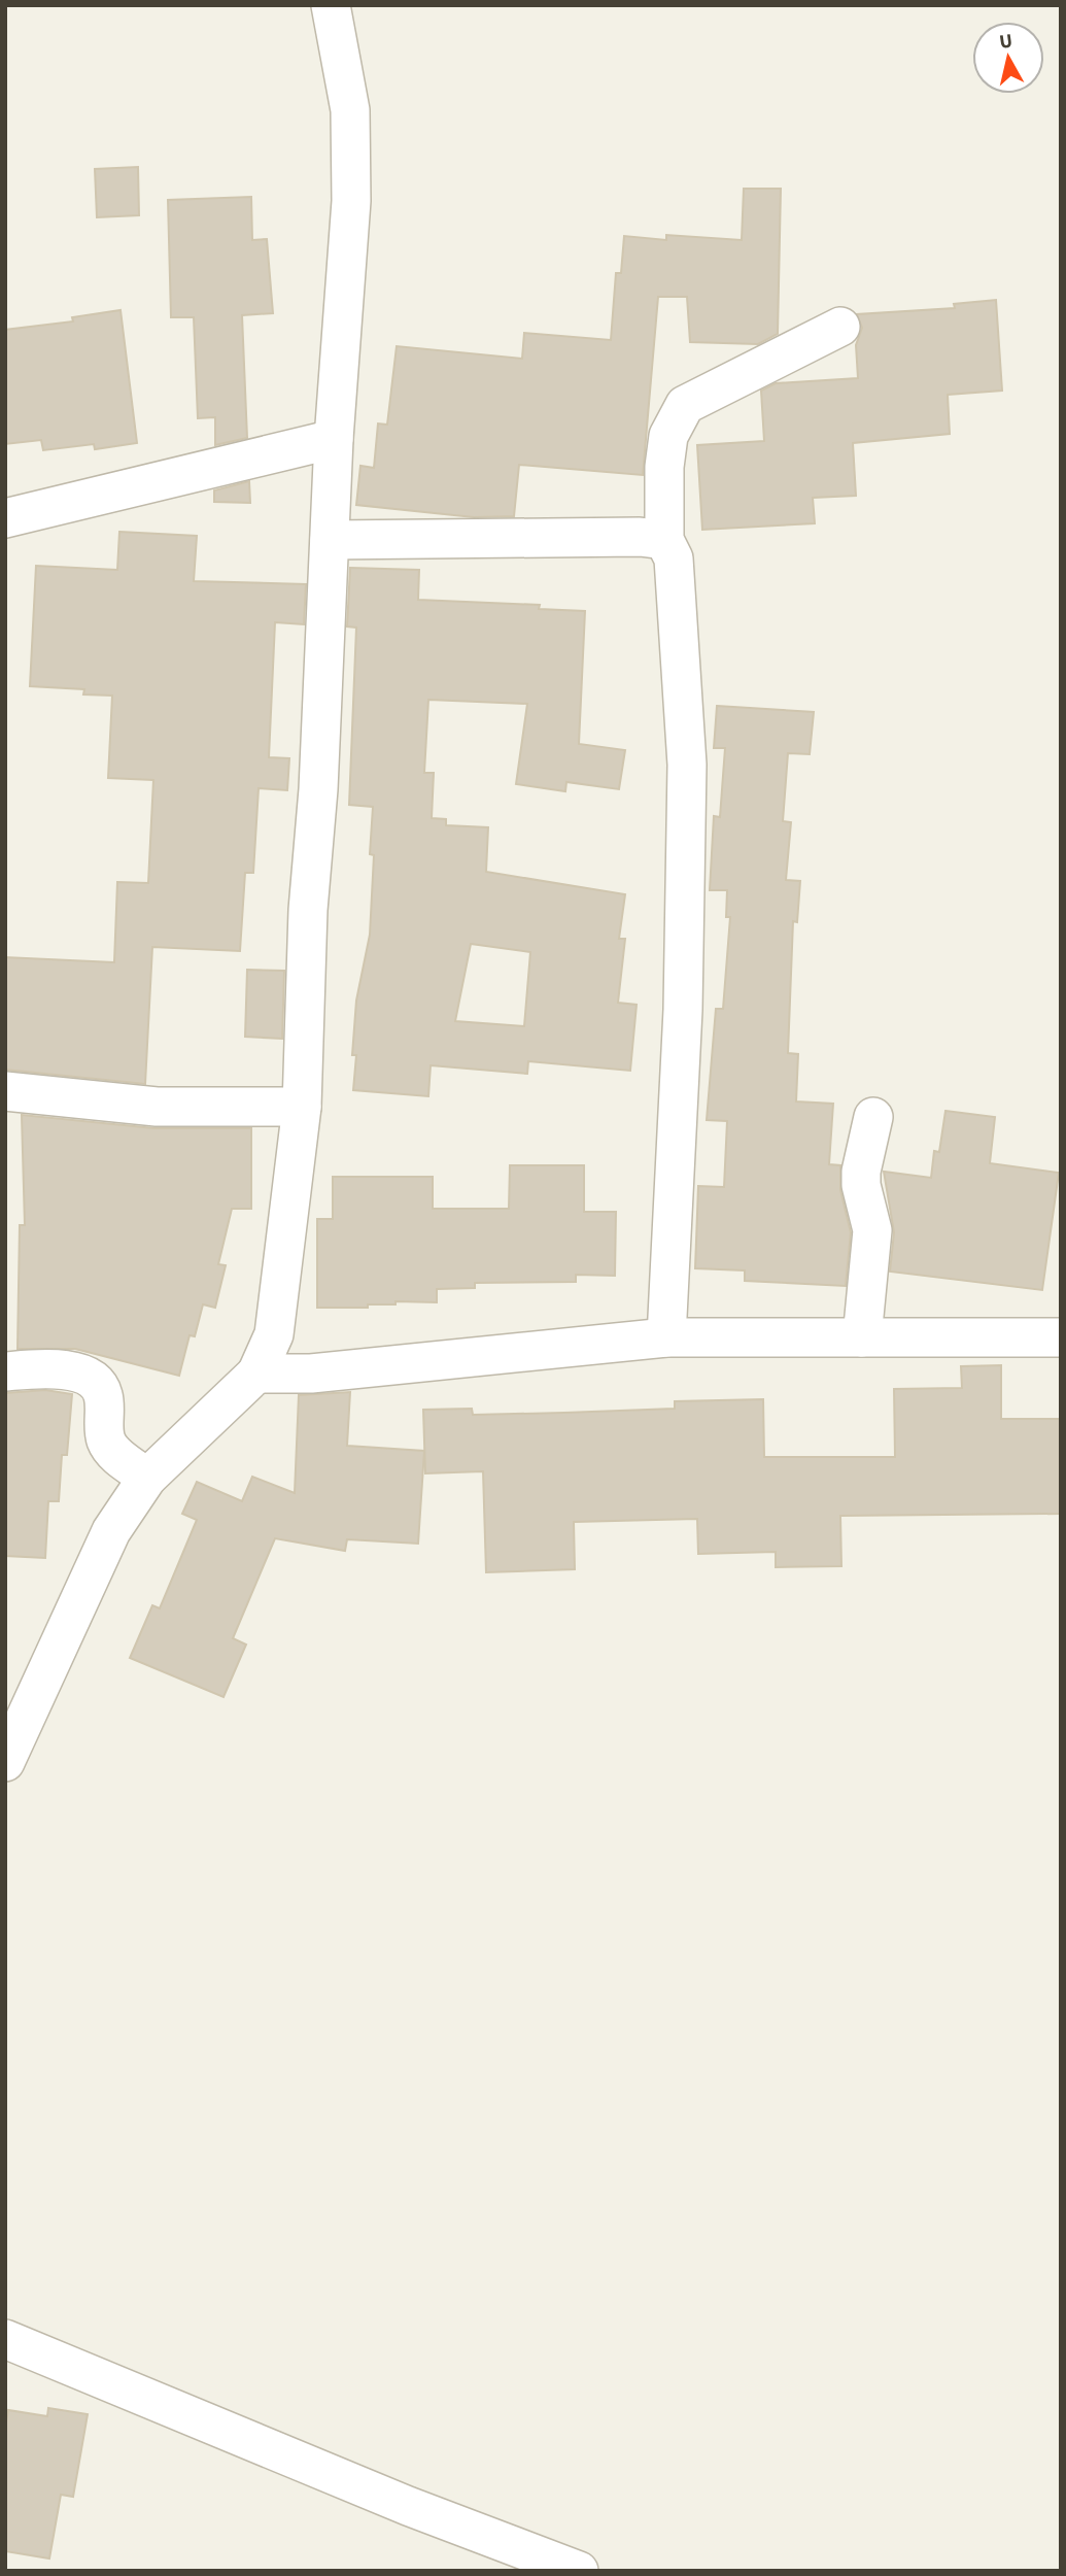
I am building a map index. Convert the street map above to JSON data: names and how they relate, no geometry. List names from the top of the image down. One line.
{"north":"top"}
